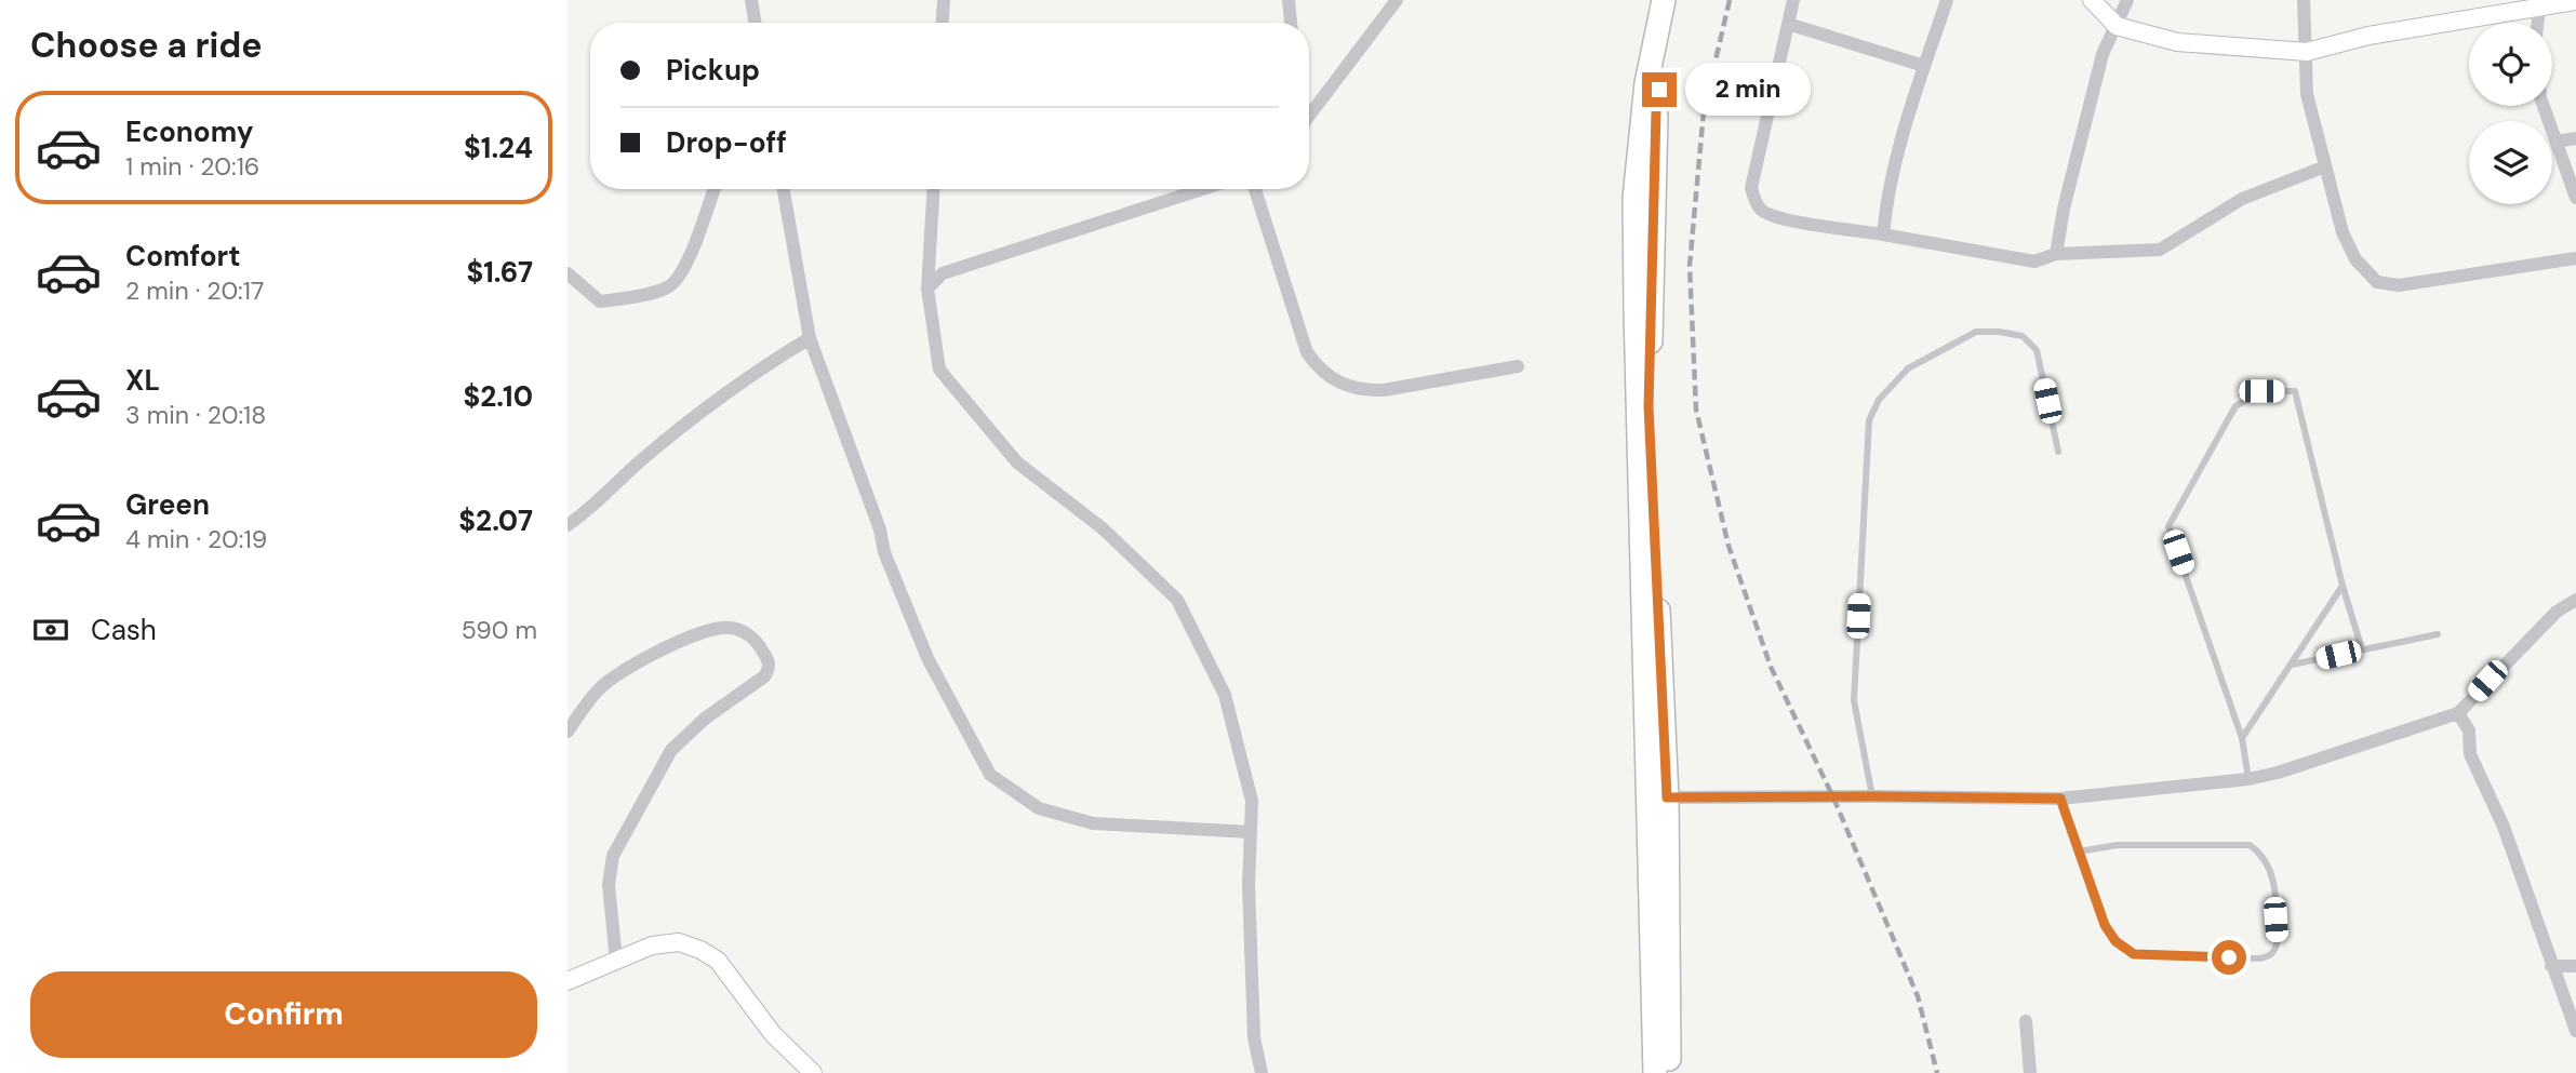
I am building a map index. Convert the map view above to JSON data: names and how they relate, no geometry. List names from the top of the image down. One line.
{"page":{"heading":"Choose a ride","banner":["Pickup","Drop-off"],"bubble":"2 min","list":[{"name":"Economy","note":"1 min · 20:16","value":"$1.24"},{"name":"Comfort","note":"2 min · 20:17","value":"$1.67"},{"name":"XL","note":"3 min · 20:18","value":"$2.10"},{"name":"Green","note":"4 min · 20:19","value":"$2.07"}],"pay":["Cash","590 m"],"buttons":"Confirm"}}
